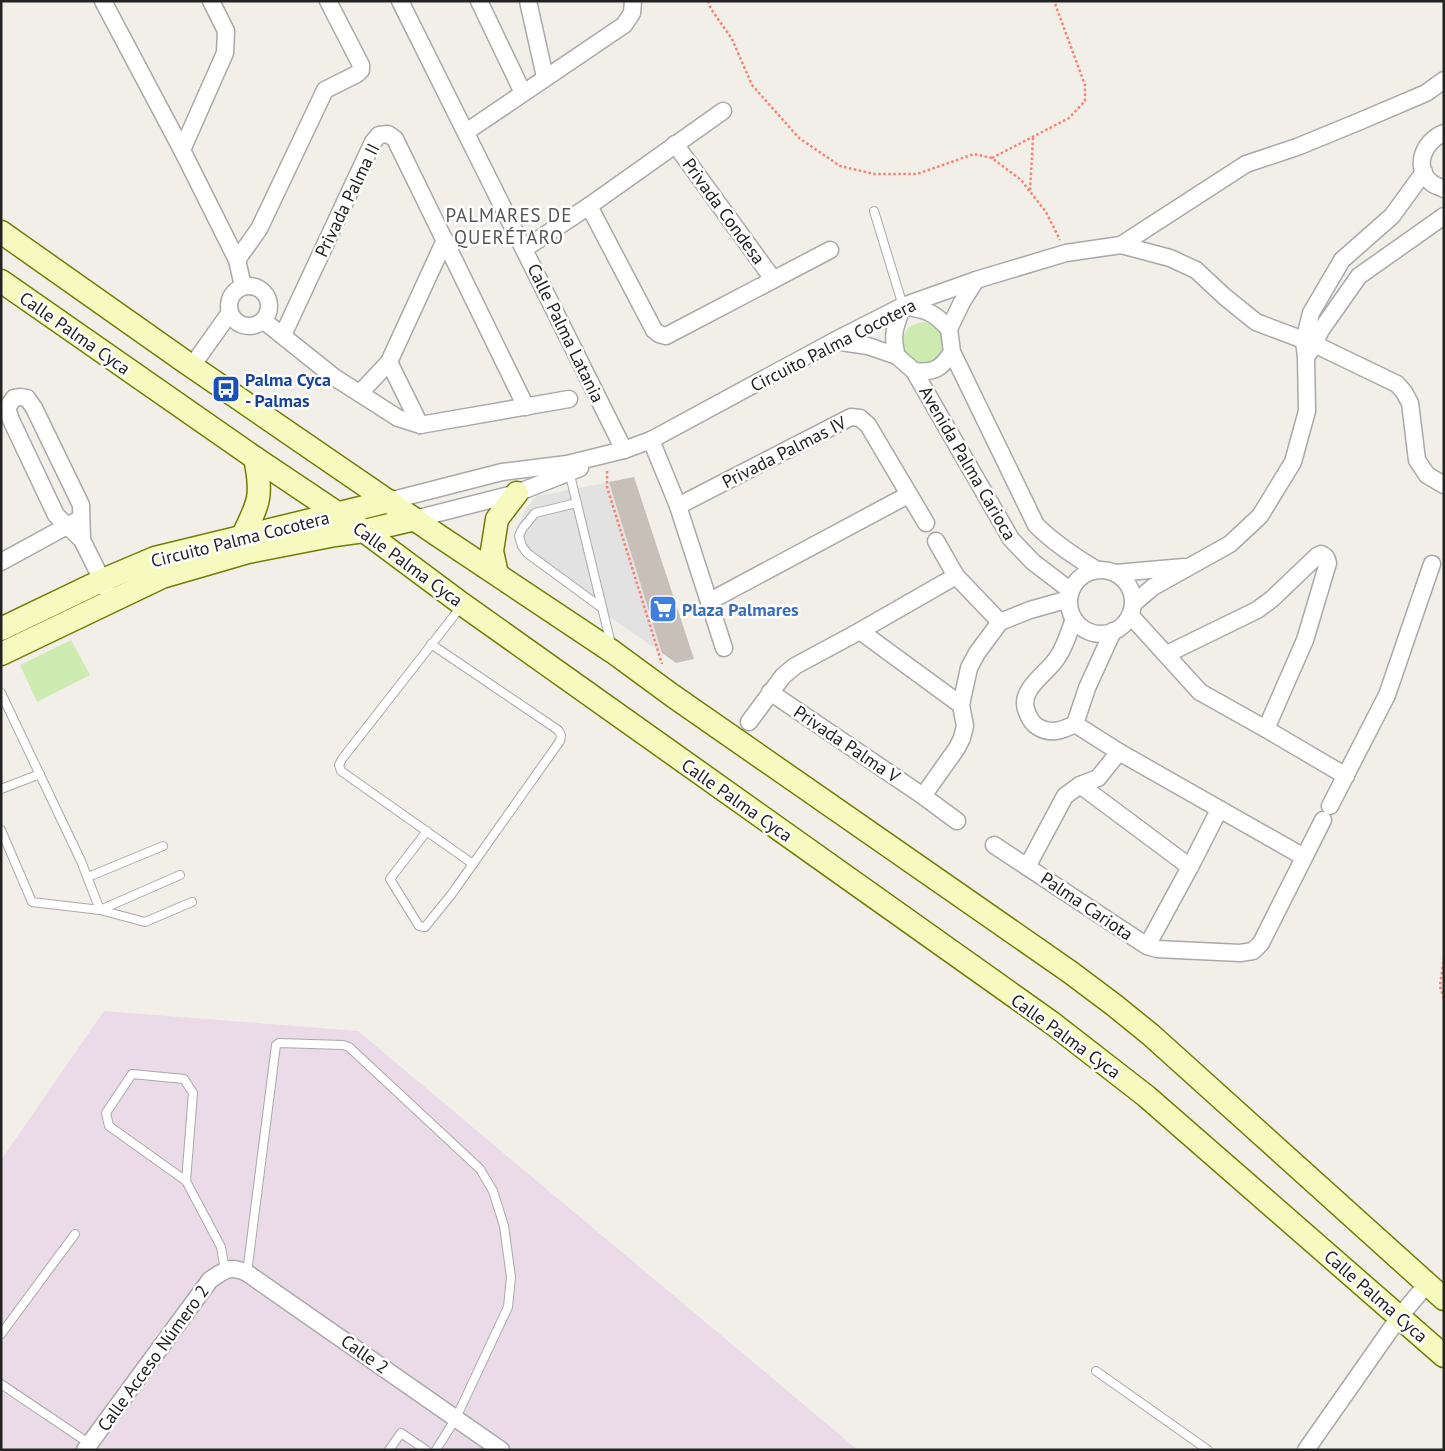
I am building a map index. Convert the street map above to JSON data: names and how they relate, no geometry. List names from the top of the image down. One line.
{"streets":{"street":["Privada Palma II","Privada Condesa","Calle Palma Cyca","Calle Palma Latania","Circuito Palma Cocotera","Privada Palmas IV","Avenida Palma Carioca","Privada Palma V","Palma Cariota","Calle 2","Calle Acceso Número 2"]},"crossings":[["Privada Condesa","Calle Palma Latania"],["Calle Palma Cyca","Circuito Palma Cocotera"],["Calle Palma Latania","Circuito Palma Cocotera"],["Circuito Palma Cocotera","Avenida Palma Carioca"],["Calle 2","Calle Acceso Número 2"]],"districts":["PALMARES DE QUERÉTARO"],"places":{"bus stop":["Palma Cyca - Palmas"],"supermarket":["Plaza Palmares"]}}
